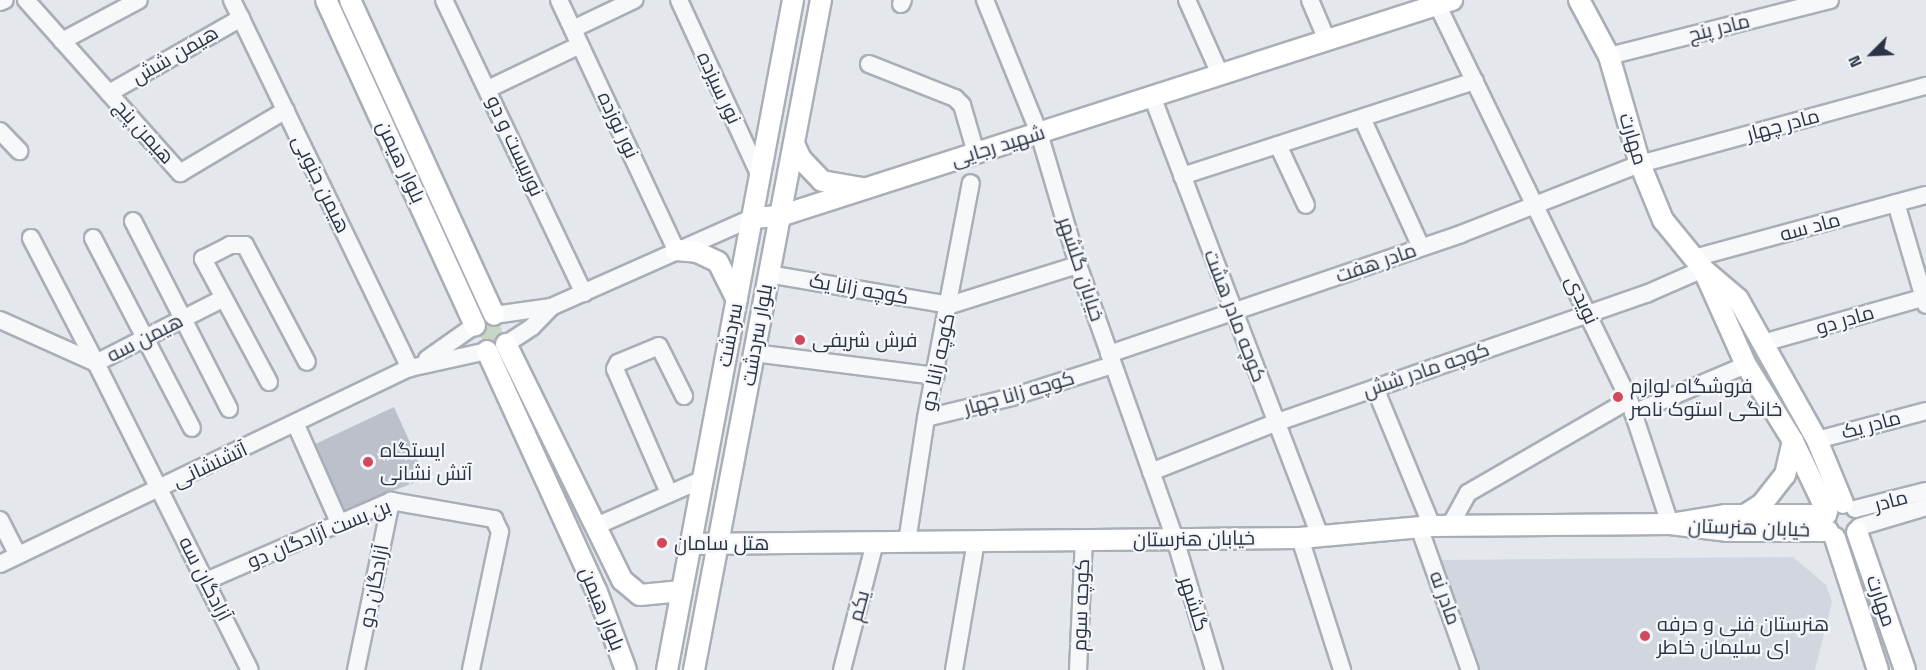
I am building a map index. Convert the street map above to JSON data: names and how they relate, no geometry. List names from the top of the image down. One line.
{"streets":{"main road":["مهارت","شهید رجایی","بلوار هیمن","سردشت","بلوار سردشت","خیابان هنرستان"],"street":["مادر پنج","هیمن شش","نور سیزده","نور نوزده","مادر چهار","هیمن پنج","نوربیست و دو","هیمن جنوبی","ماد سه","مادر هفت","خیابان گلشهر","کوچه زانا یک","نویدی","کوچه مادر هشت","مادر دو","هیمن سه","کوچه زانا دو","کوچه مادر شش","کوچه زانا چهار","مادر یک","آتشنشانی","مادر","بن بست آزادگان دو","آزادگان سه","آزادگان دو","مادر نه","گلشهر","کوچه سوم","یکم"]},"crossings":[["مادر پنج","مهارت"],["هیمن شش","هیمن پنج"],["هیمن شش","هیمن جنوبی"],["نور سیزده","سردشت"],["نور نوزده","شهید رجایی"],["مادر چهار","مهارت"],["مادر چهار","مادر هفت"],["هیمن پنج","هیمن جنوبی"],["مهارت","ماد سه"],["مهارت","مادر هفت"],["مهارت","نویدی"],["مهارت","مادر دو"],["مهارت","کوچه مادر شش"],["مهارت","مادر یک"],["مهارت","مادر"],["مهارت","خیابان هنرستان"],["نوربیست و دو","شهید رجایی"],["شهید رجایی","بلوار هیمن"],["شهید رجایی","خیابان گلشهر"],["شهید رجایی","نویدی"],["شهید رجایی","کوچه مادر هشت"],["شهید رجایی","سردشت"],["شهید رجایی","بلوار سردشت"],["بلوار هیمن","سردشت"],["بلوار هیمن","آتشنشانی"],["هیمن جنوبی","آتشنشانی"],["ماد سه","کوچه مادر شش"],["مادر هفت","خیابان گلشهر"],["مادر هفت","نویدی"],["مادر هفت","کوچه مادر هشت"],["مادر هفت","کوچه زانا چهار"],["خیابان گلشهر","کوچه مادر شش"],["خیابان گلشهر","کوچه زانا چهار"],["خیابان گلشهر","خیابان هنرستان"],["خیابان گلشهر","گلشهر"],["کوچه زانا یک","بلوار سردشت"],["کوچه زانا یک","کوچه زانا دو"],["نویدی","کوچه مادر شش"],["نویدی","خیابان هنرستان"],["کوچه مادر هشت","کوچه مادر شش"],["کوچه مادر هشت","خیابان هنرستان"],["سردشت","خیابان هنرستان"],["بلوار سردشت","خیابان هنرستان"],["هیمن سه","آتشنشانی"],["هیمن سه","آزادگان سه"],["کوچه زانا دو","کوچه زانا چهار"],["کوچه زانا دو","خیابان هنرستان"],["کوچه مادر شش","مادر نه"],["آتشنشانی","آزادگان سه"],["مادر","خیابان هنرستان"],["خیابان هنرستان","مادر نه"],["خیابان هنرستان","گلشهر"],["خیابان هنرستان","کوچه سوم"],["خیابان هنرستان","یکم"],["بن بست آزادگان دو","آزادگان سه"],["بن بست آزادگان دو","آزادگان دو"]],"places":["فرش شریفی","فروشگاه لوازم خانگى استوک ناصر","ایستگاه آتش نشانی","هتل سامان","هنرستان فنی و حرفه ای سلیمان خاطر"],"north":"bottom left"}
